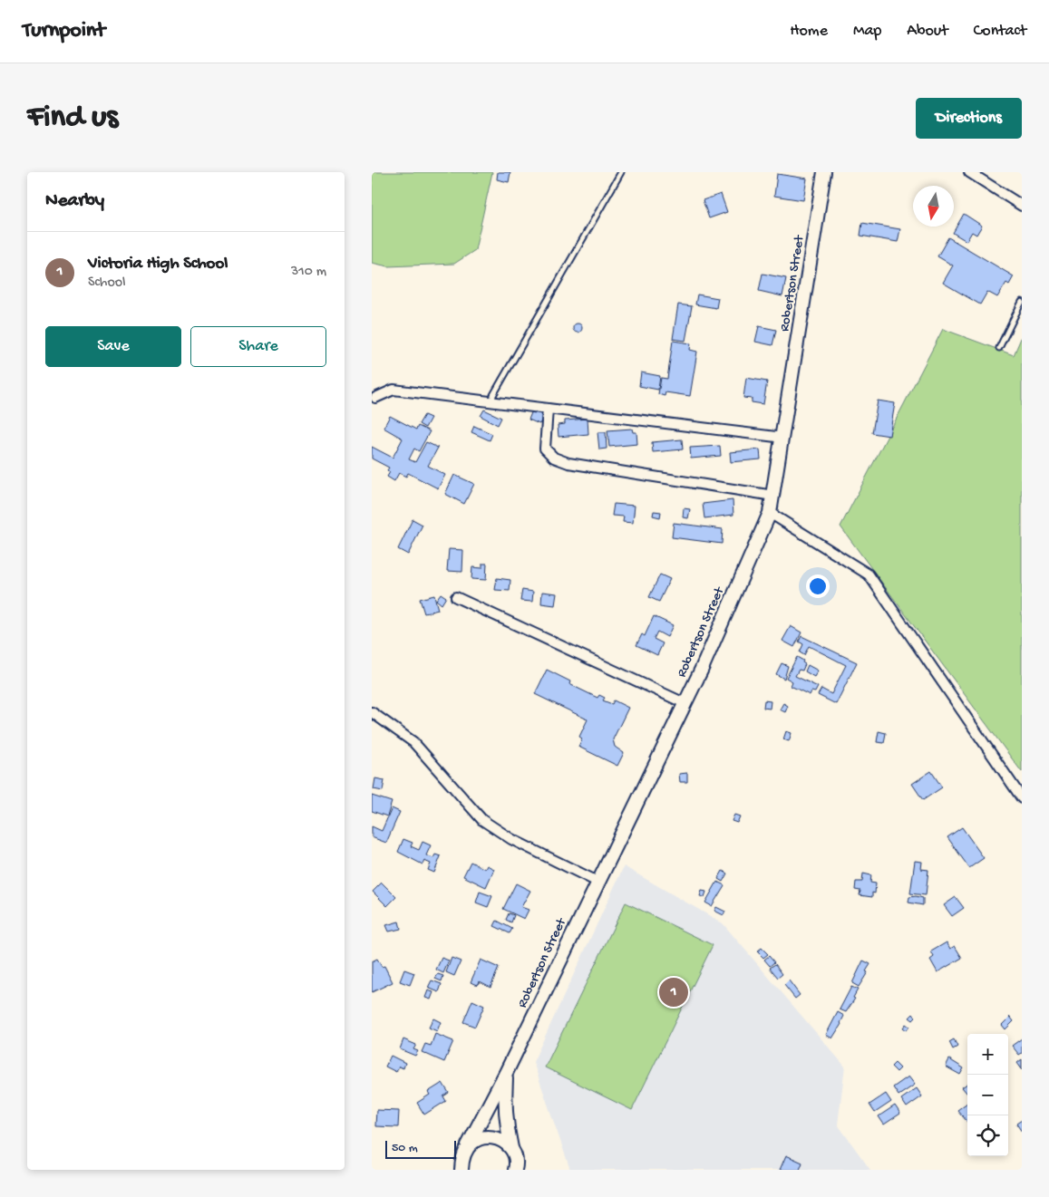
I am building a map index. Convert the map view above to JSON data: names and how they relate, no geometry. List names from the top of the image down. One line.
{"streets":{"street":["Robertson Street"]},"scale_bar":"50 m","north":"bottom","page":{"header":"Turnpoint","nav":["Home","Map","About","Contact"],"buttons":["Directions",["Save","Share"]],"title":"Find us","heading":"Nearby","list":[{"mark":"1","name":"Victoria High School","note":"School","value":"310 m"}],"pins":"1","map_buttons":["+","−"],"scale":"50 m"}}
